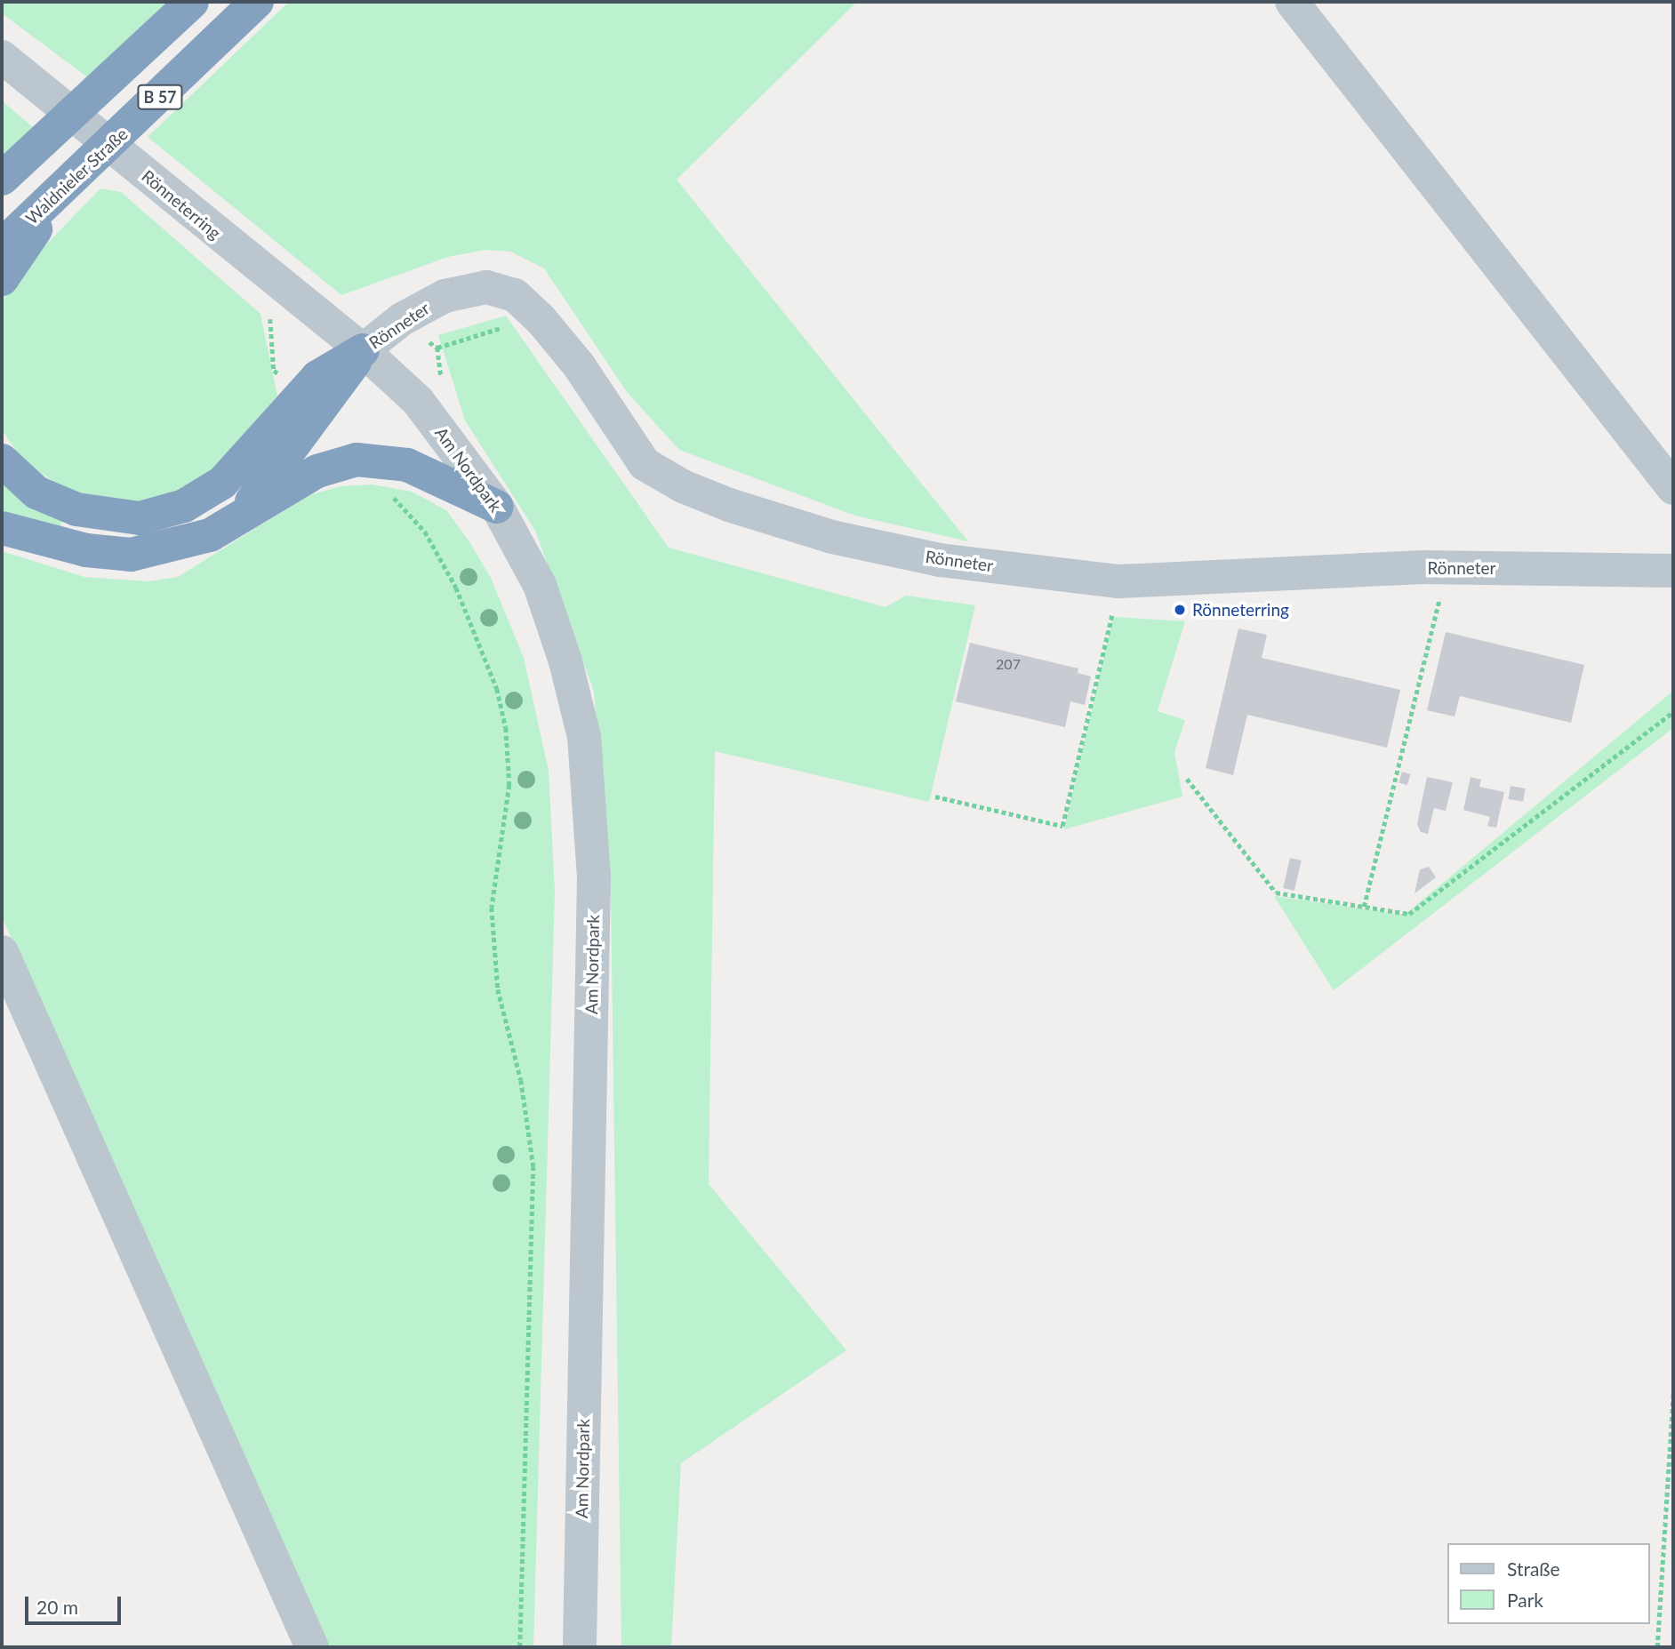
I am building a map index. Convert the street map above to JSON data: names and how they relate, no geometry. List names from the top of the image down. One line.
{"streets":{"highway":["B 57","Waldnieler Straße"],"street":["Rönneterring","Rönneter","Am Nordpark"]},"crossings":[["Rönneterring","Rönneter"],["Rönneterring","Am Nordpark"],["Rönneter","Am Nordpark"]],"places":["Rönneterring"],"house_numbers":["207"],"legend":["Straße","Park"],"scale_bar":"20 m"}
